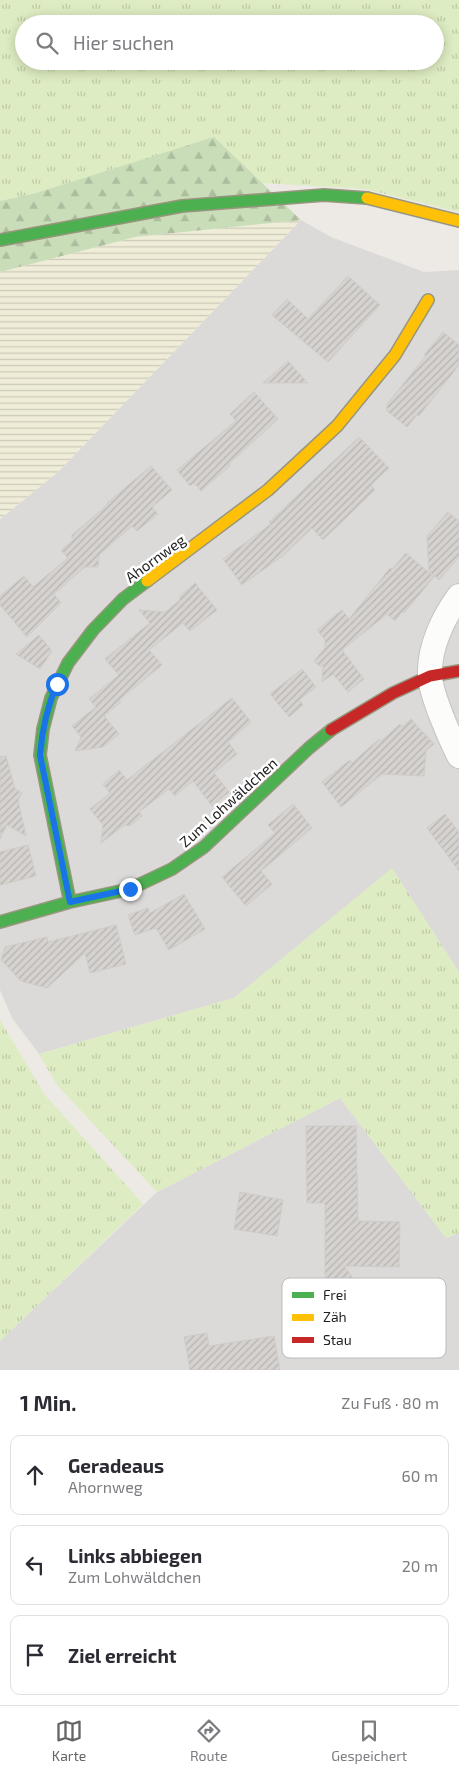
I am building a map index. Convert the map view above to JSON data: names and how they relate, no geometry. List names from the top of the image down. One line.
{"streets":{"street":["Ahornweg","Zum Lohwäldchen"]},"crossings":[["Ahornweg","Zum Lohwäldchen"]],"legend":["Frei","Zäh","Stau"],"page":{"search":"Hier suchen","heading":["1 Min.","Zu Fuß · 80 m"],"list":[["Geradeaus","Ahornweg","60 m"],["Links abbiegen","Zum Lohwäldchen","20 m"],"Ziel erreicht"],"nav":["Karte","Route","Gespeichert"]}}
